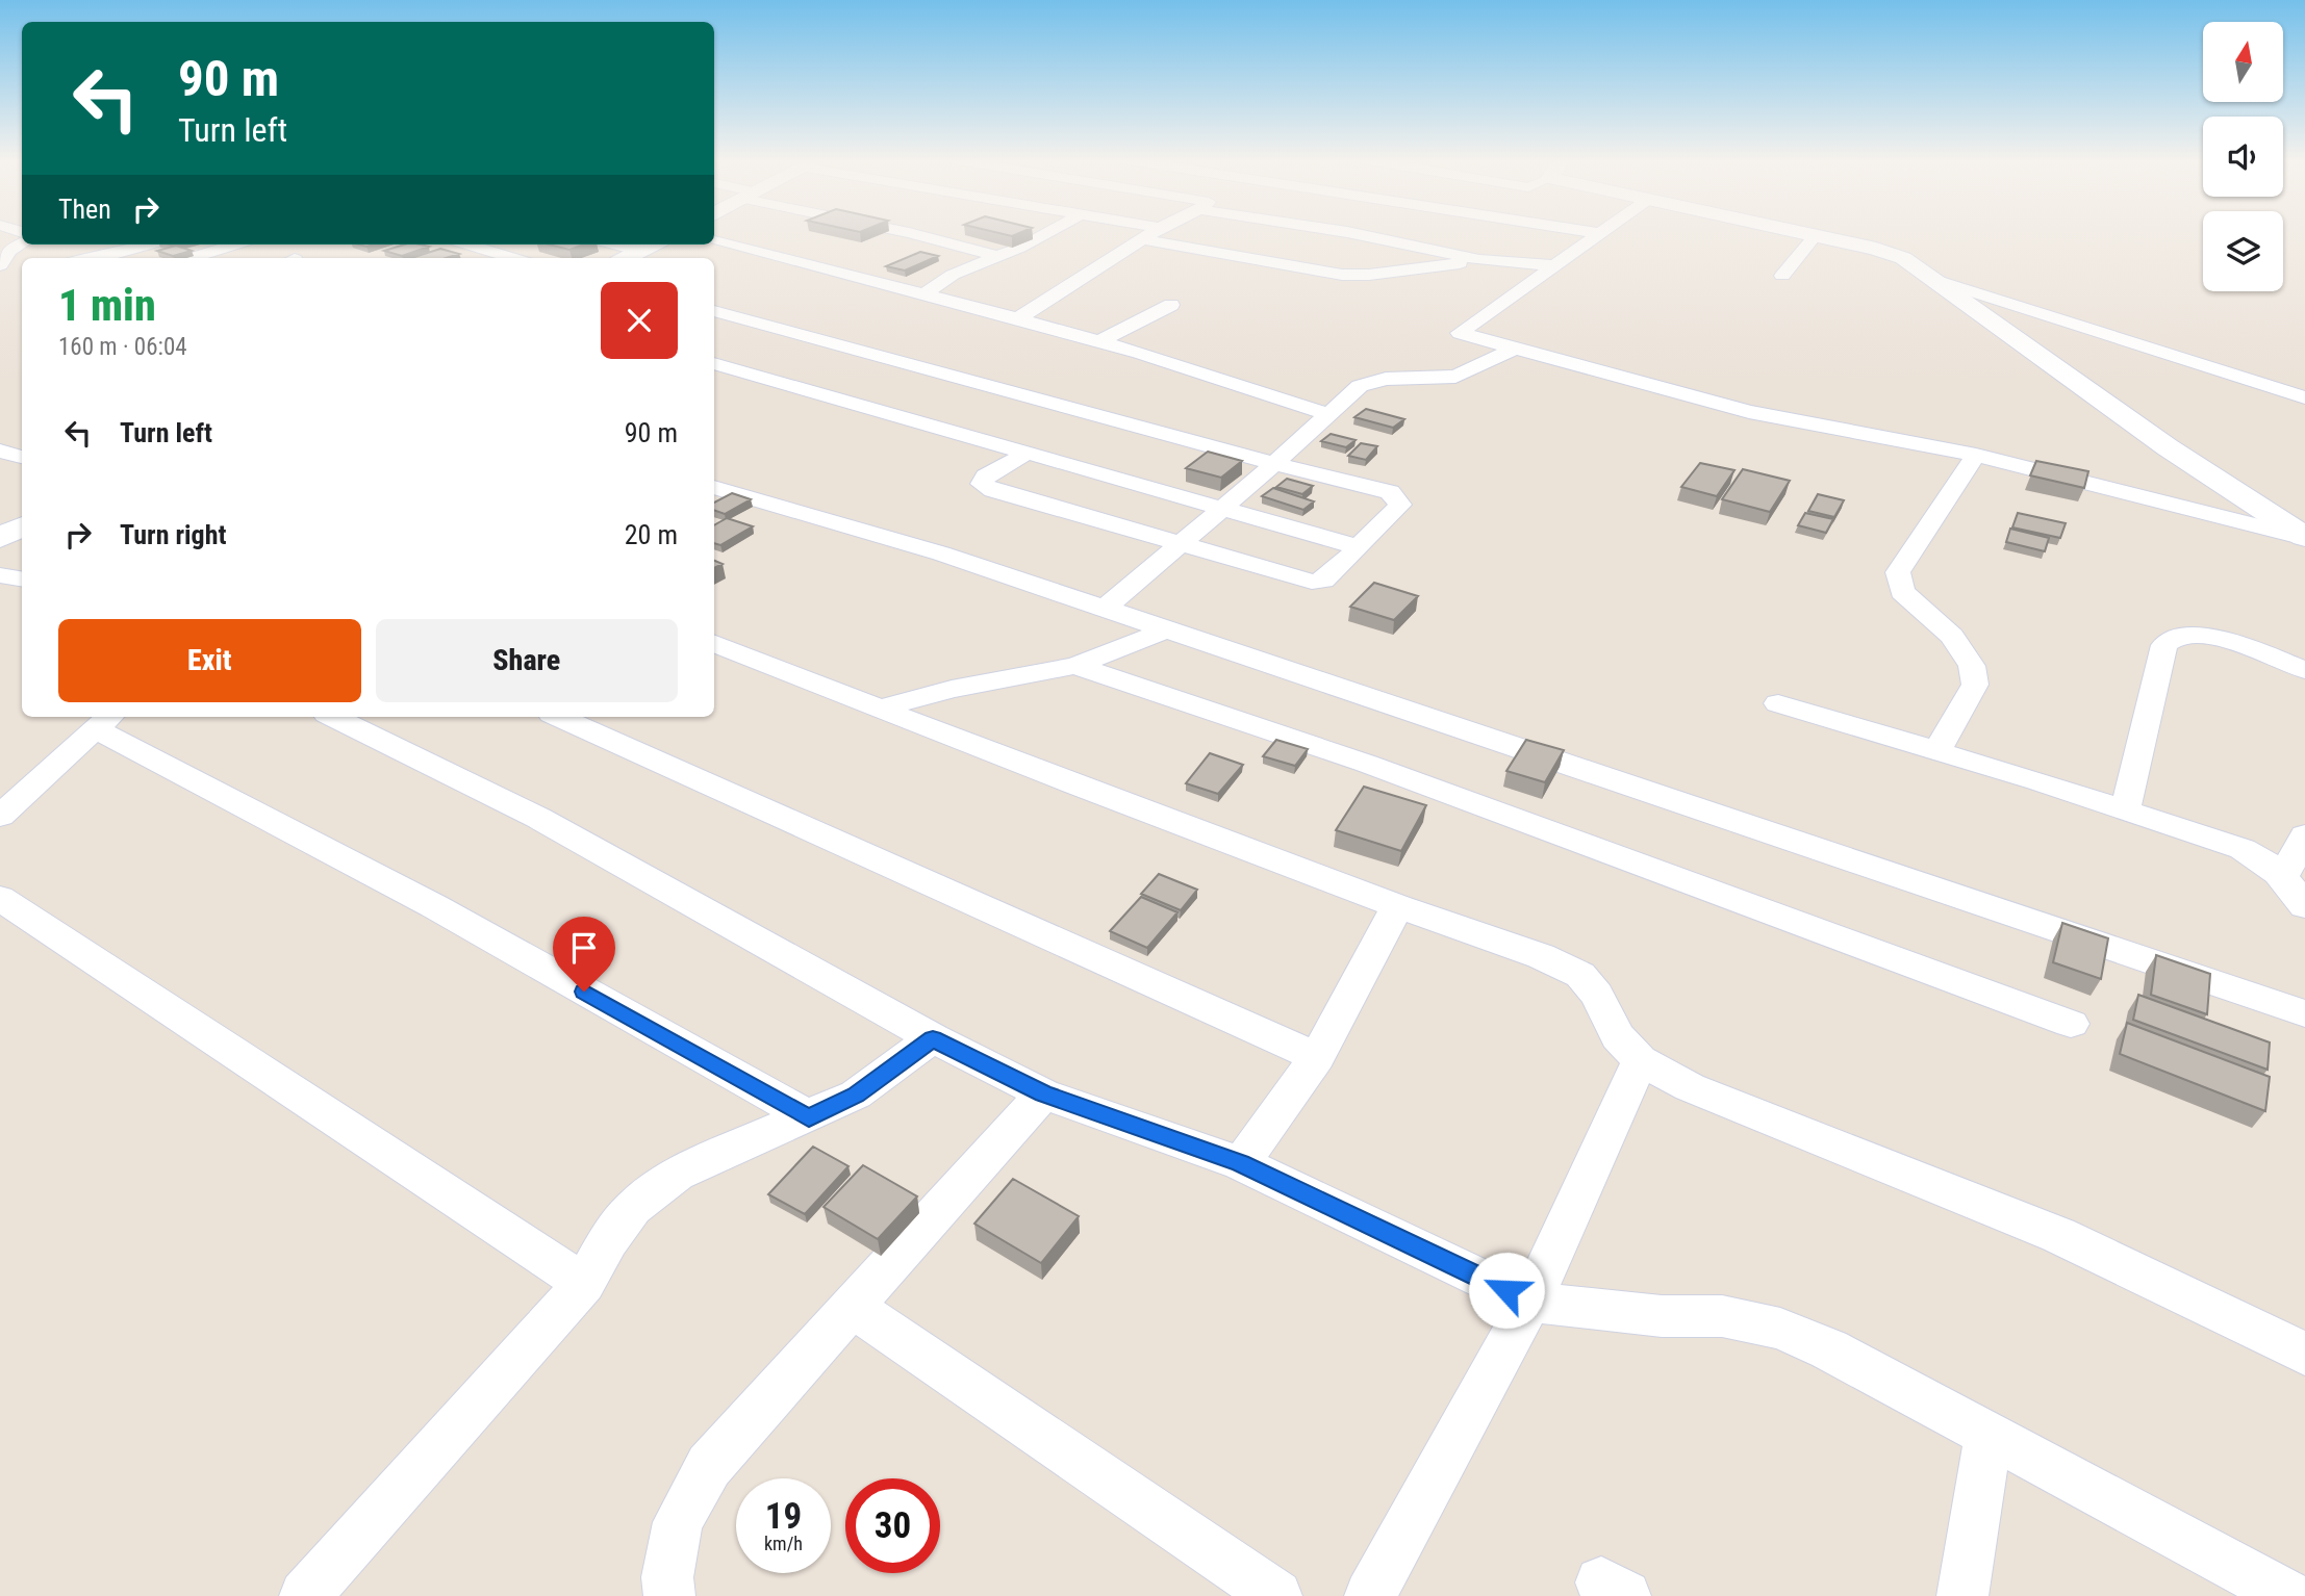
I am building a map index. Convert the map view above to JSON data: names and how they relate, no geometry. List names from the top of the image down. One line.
{"north":"top","page":{"turn":["90 m","Turn left"],"then":"Then","heading":["1 min","160 m · 06:04"],"list":[{"name":"Turn left","value":"90 m"},{"name":"Turn right","value":"20 m"}],"buttons":["Exit","Share"],"speed":"19 km/h","limit":"30"}}
